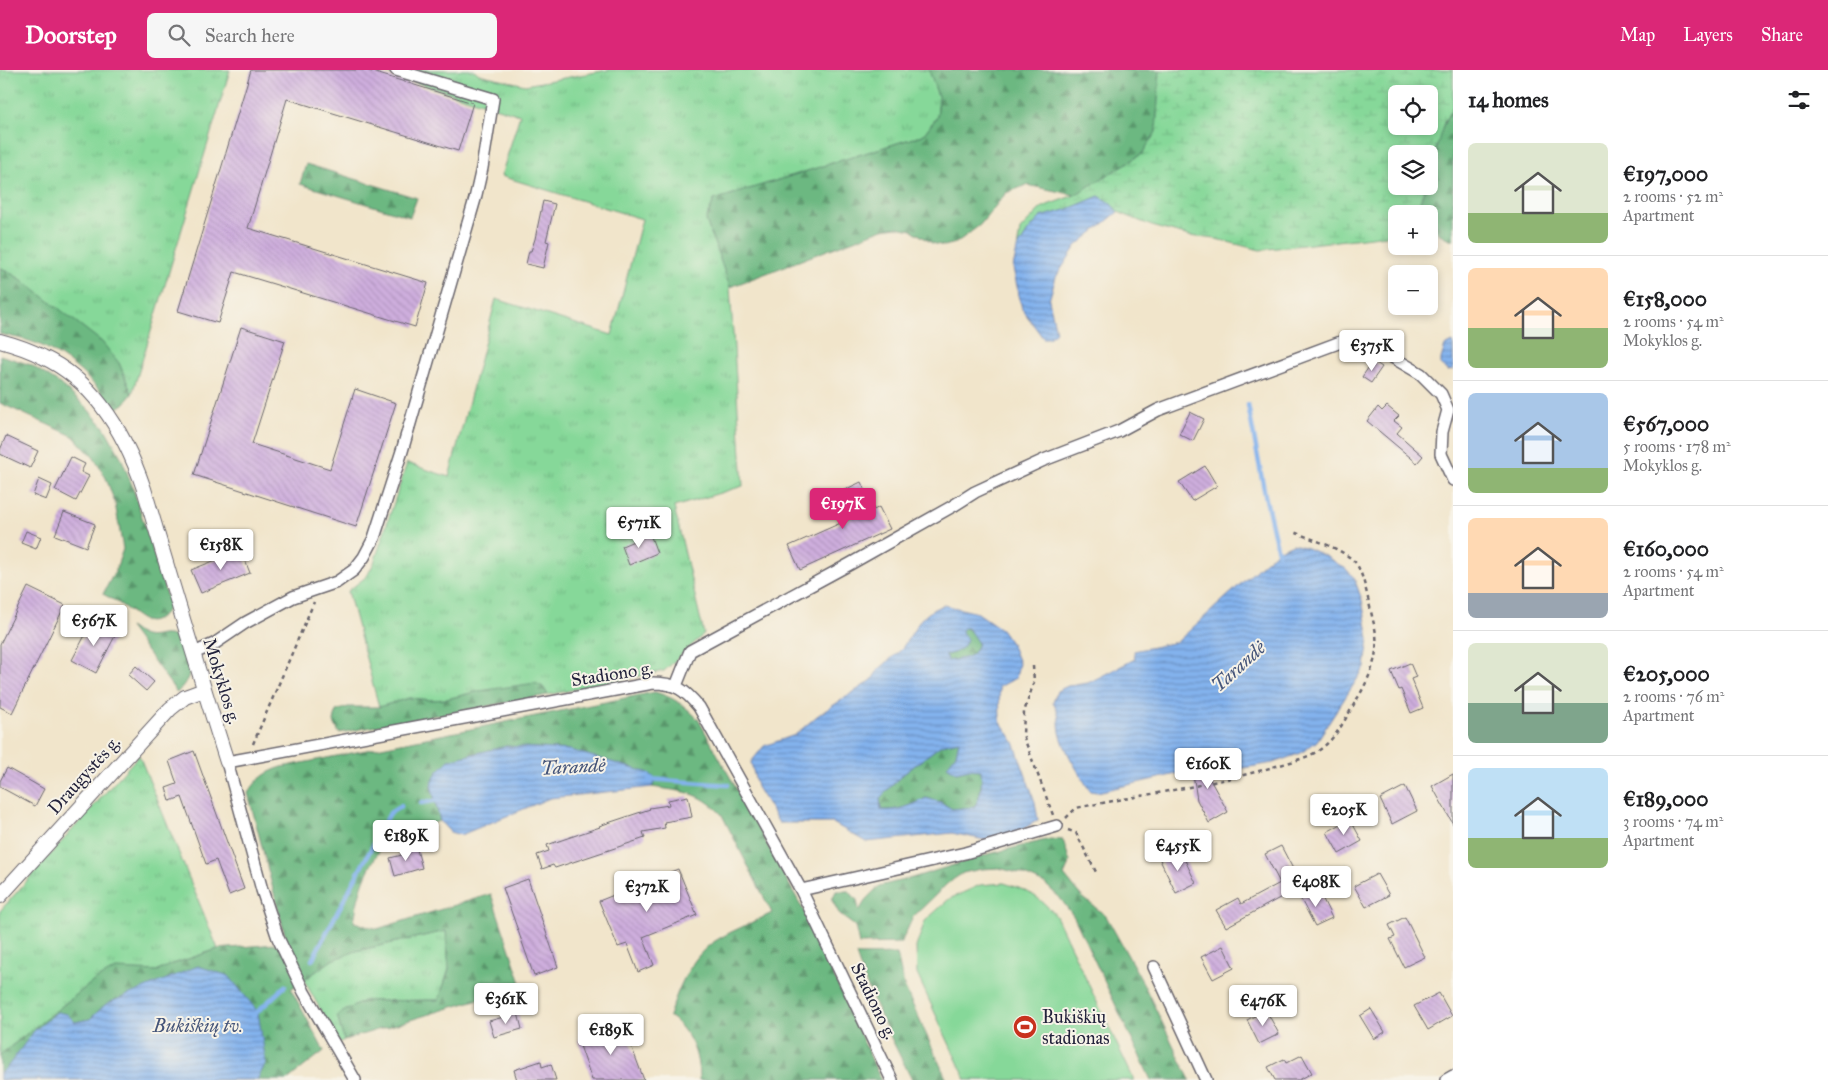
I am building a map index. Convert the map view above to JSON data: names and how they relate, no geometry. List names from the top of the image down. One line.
{"streets":{"street":["Stadiono g.","Mokyklos g.","Draugystės g."]},"crossings":[["Stadiono g.","Mokyklos g."],["Mokyklos g.","Draugystės g."]],"water":["Tarandė","Bukiškių tv."],"places":{"sports":["Bukiškių stadionas"]},"page":{"header":"Doorstep","search":"Search here","nav":["Map","Layers","Share"],"heading":"14 homes","map_buttons":["+","−"],"list":[{"name":"€197,000","note":"2 rooms · 52 m² · Apartment"},{"name":"€158,000","note":"2 rooms · 54 m² · Mokyklos g."},{"name":"€567,000","note":"5 rooms · 178 m² · Mokyklos g."},{"name":"€160,000","note":"2 rooms · 54 m² · Apartment"},{"name":"€205,000","note":"2 rooms · 76 m² · Apartment"},{"name":"€189,000","note":"3 rooms · 74 m² · Apartment"}],"price":["€375K","€197K","€571K","€158K","€567K","€160K","€205K","€189K","€455K","€408K","€372K","€361K","€476K","€189K"]}}
